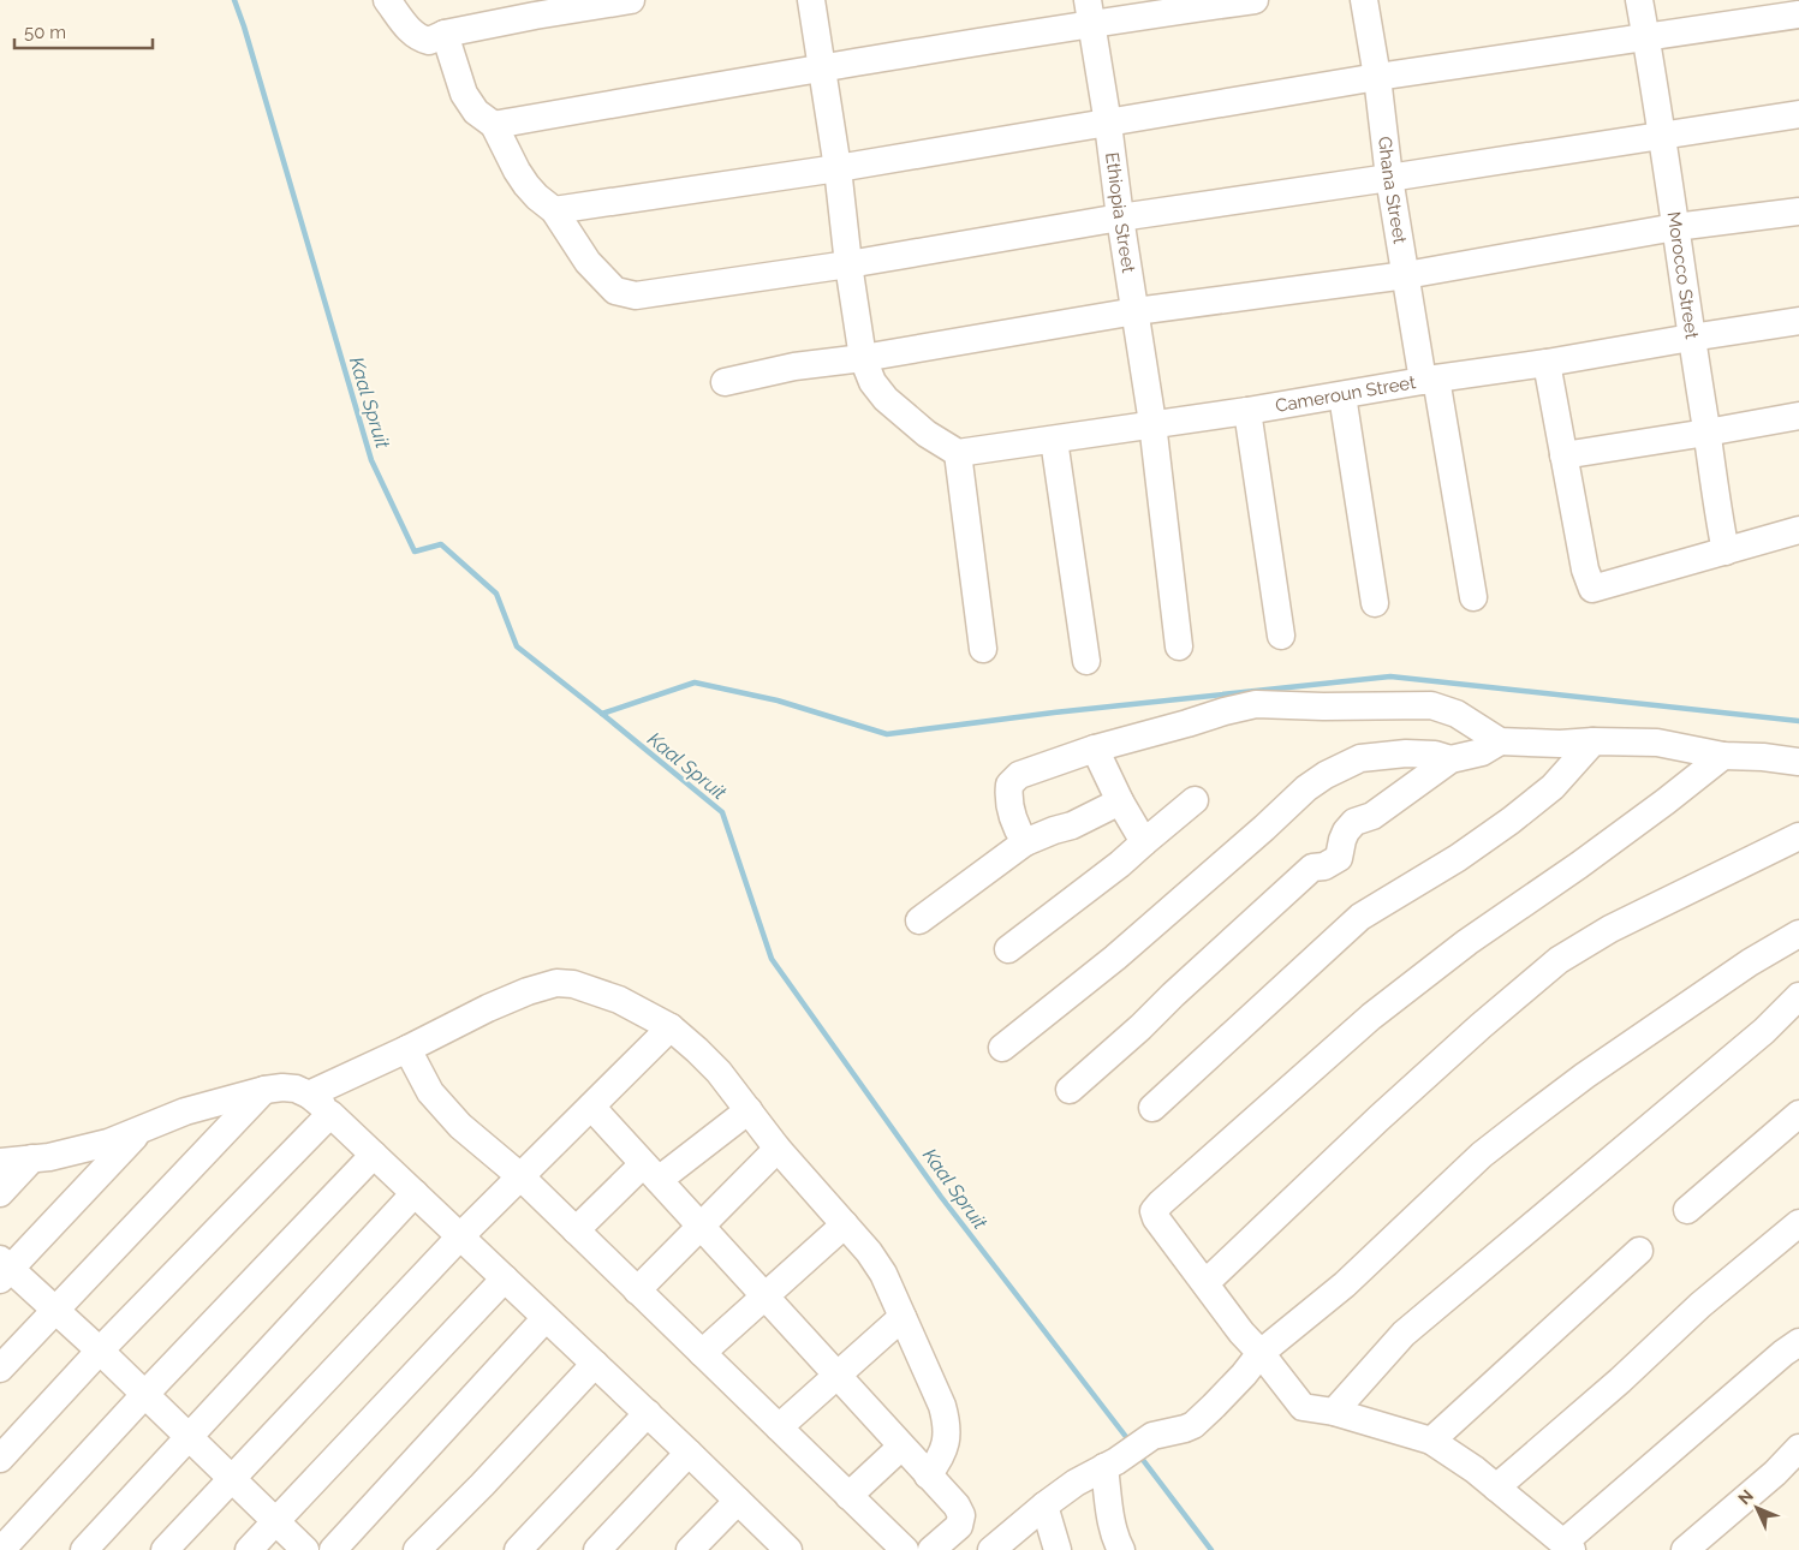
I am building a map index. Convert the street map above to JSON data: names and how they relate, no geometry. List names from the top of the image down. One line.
{"streets":{"street":["Ghana Street","Ethiopia Street","Morocco Street","Cameroun Street"]},"crossings":[["Ghana Street","Cameroun Street"],["Ethiopia Street","Cameroun Street"],["Morocco Street","Cameroun Street"]],"water":["Kaal Spruit"],"scale_bar":"50 m","north":"top left"}
